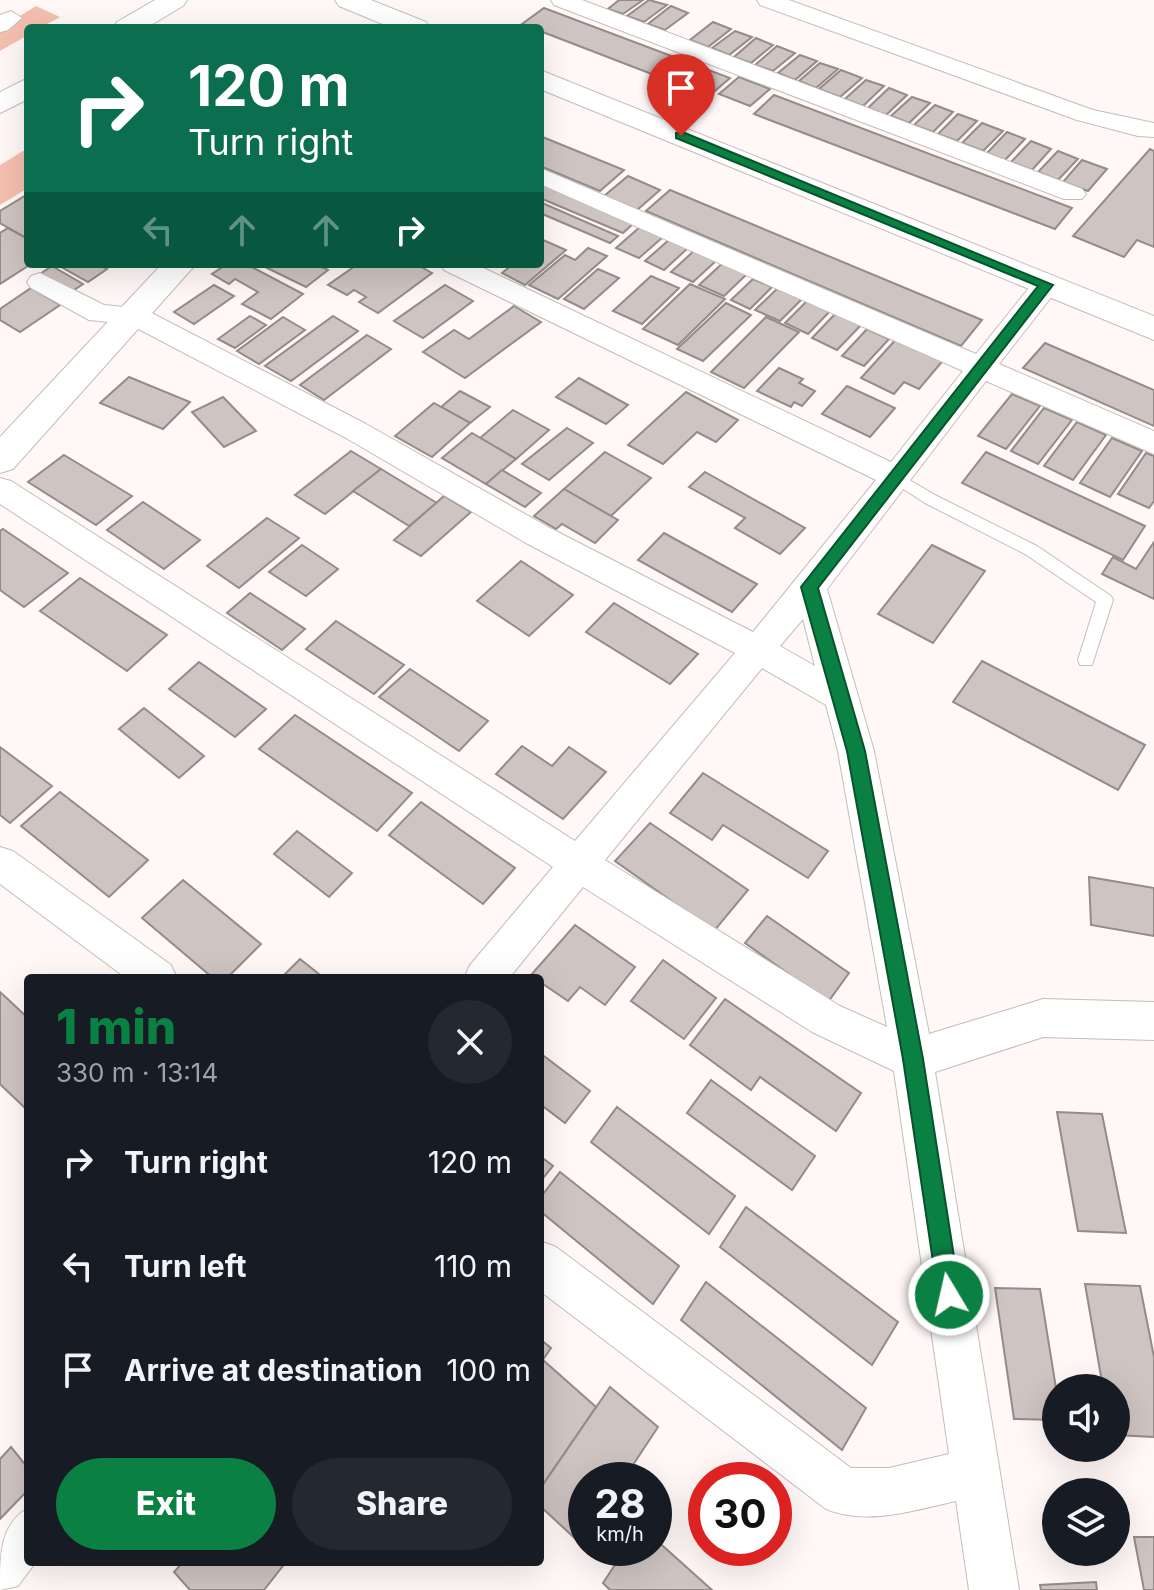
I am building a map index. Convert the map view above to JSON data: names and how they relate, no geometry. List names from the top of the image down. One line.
{"page":{"turn":["120 m","Turn right"],"heading":["1 min","330 m · 13:14"],"list":[{"name":"Turn right","value":"120 m"},{"name":"Turn left","value":"110 m"},{"name":"Arrive at destination","value":"100 m"}],"buttons":["Exit","Share"],"speed":"28 km/h","limit":"30"}}
